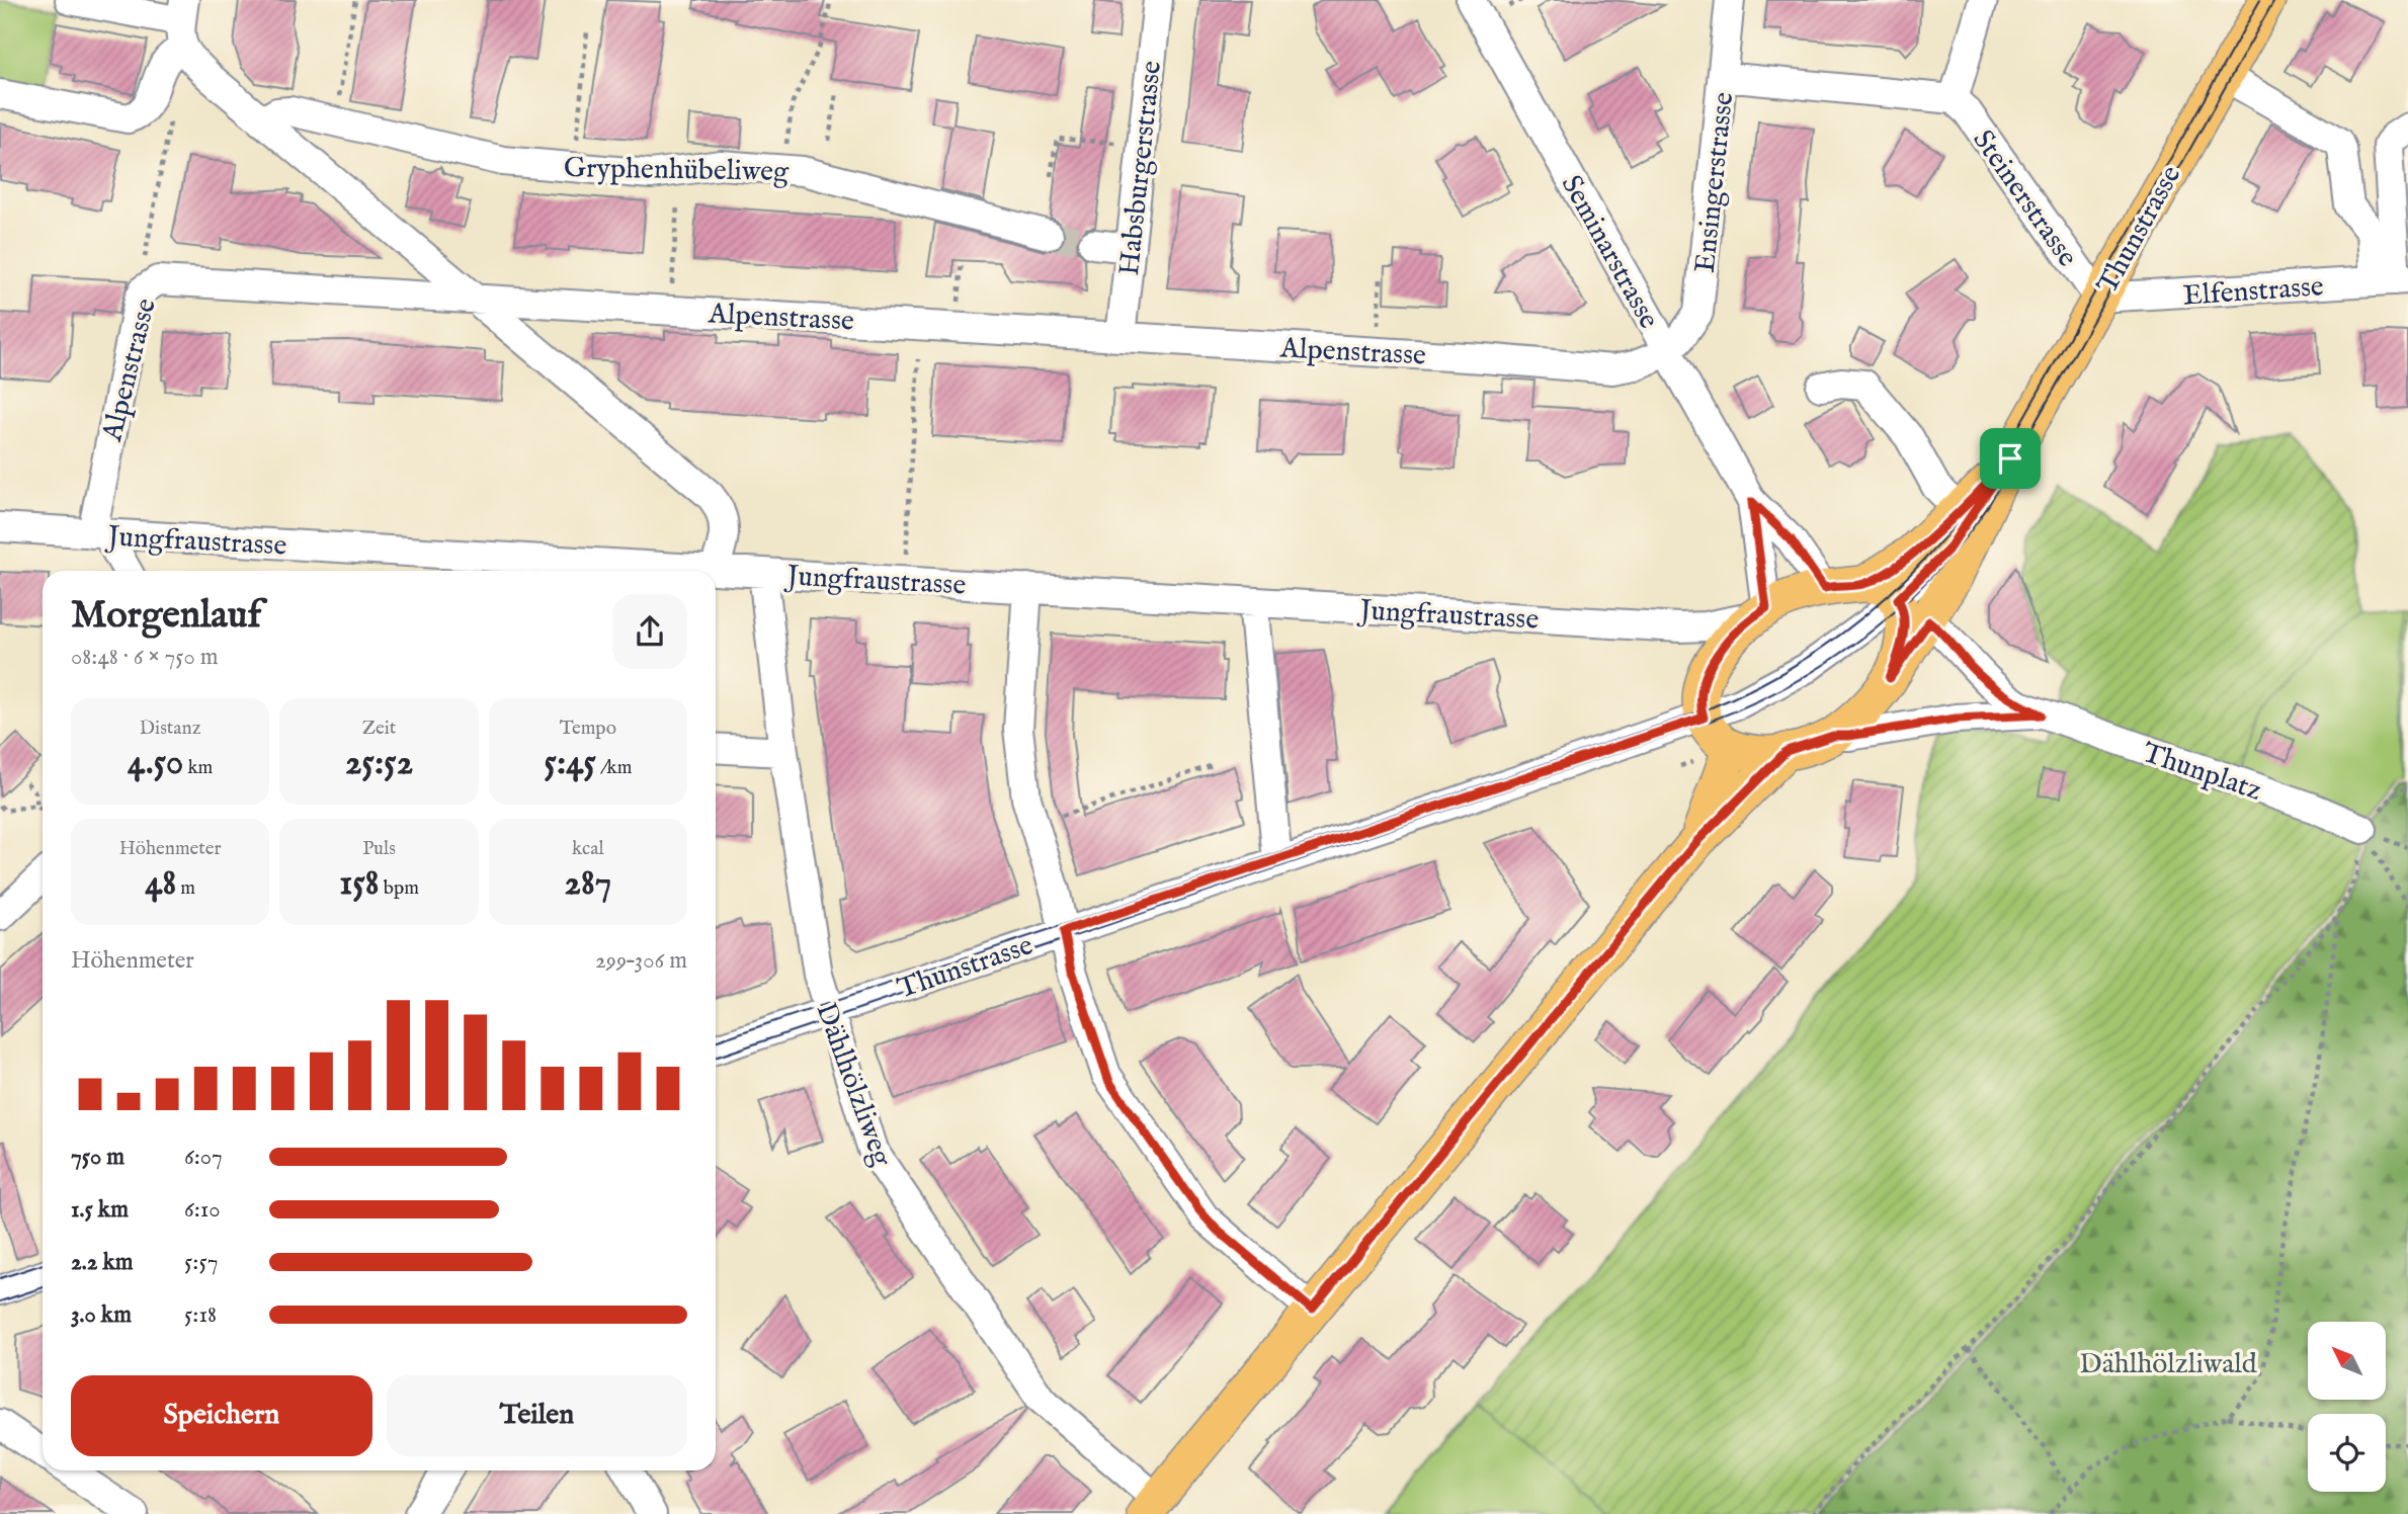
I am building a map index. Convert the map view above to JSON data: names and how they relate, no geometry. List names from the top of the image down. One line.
{"streets":{"main road":["Thunstrasse","Thunplatz"],"street":["Gryphenhübeliweg","Habsburgerstrasse","Ensingerstrasse","Steinerstrasse","Seminarstrasse","Elfenstrasse","Alpenstrasse","Jungfraustrasse","Dählhölzliweg"]},"crossings":[["Habsburgerstrasse","Alpenstrasse"],["Ensingerstrasse","Seminarstrasse"],["Ensingerstrasse","Alpenstrasse"],["Steinerstrasse","Thunstrasse"],["Steinerstrasse","Elfenstrasse"],["Thunstrasse","Elfenstrasse"],["Thunstrasse","Thunplatz"],["Thunstrasse","Dählhölzliweg"],["Seminarstrasse","Alpenstrasse"],["Seminarstrasse","Jungfraustrasse"],["Alpenstrasse","Jungfraustrasse"],["Jungfraustrasse","Dählhölzliweg"]],"parks":["Dählhölzliwald"],"north":"top left","page":{"heading":["Morgenlauf","08:48 · 6 × 750 m"],"stats":[["Distanz","4.50 km"],["Zeit","25:52"],["Tempo","5:45 /km"],["Höhenmeter","48 m"],["Puls","158 bpm"],["kcal","287"]],"chart":["Höhenmeter","299–306 m"],"list":[{"name":"750 m","note":"6:07"},{"name":"1.5 km","note":"6:10"},{"name":"2.2 km","note":"5:57"},{"name":"3.0 km","note":"5:18"}],"buttons":["Speichern","Teilen"]}}
